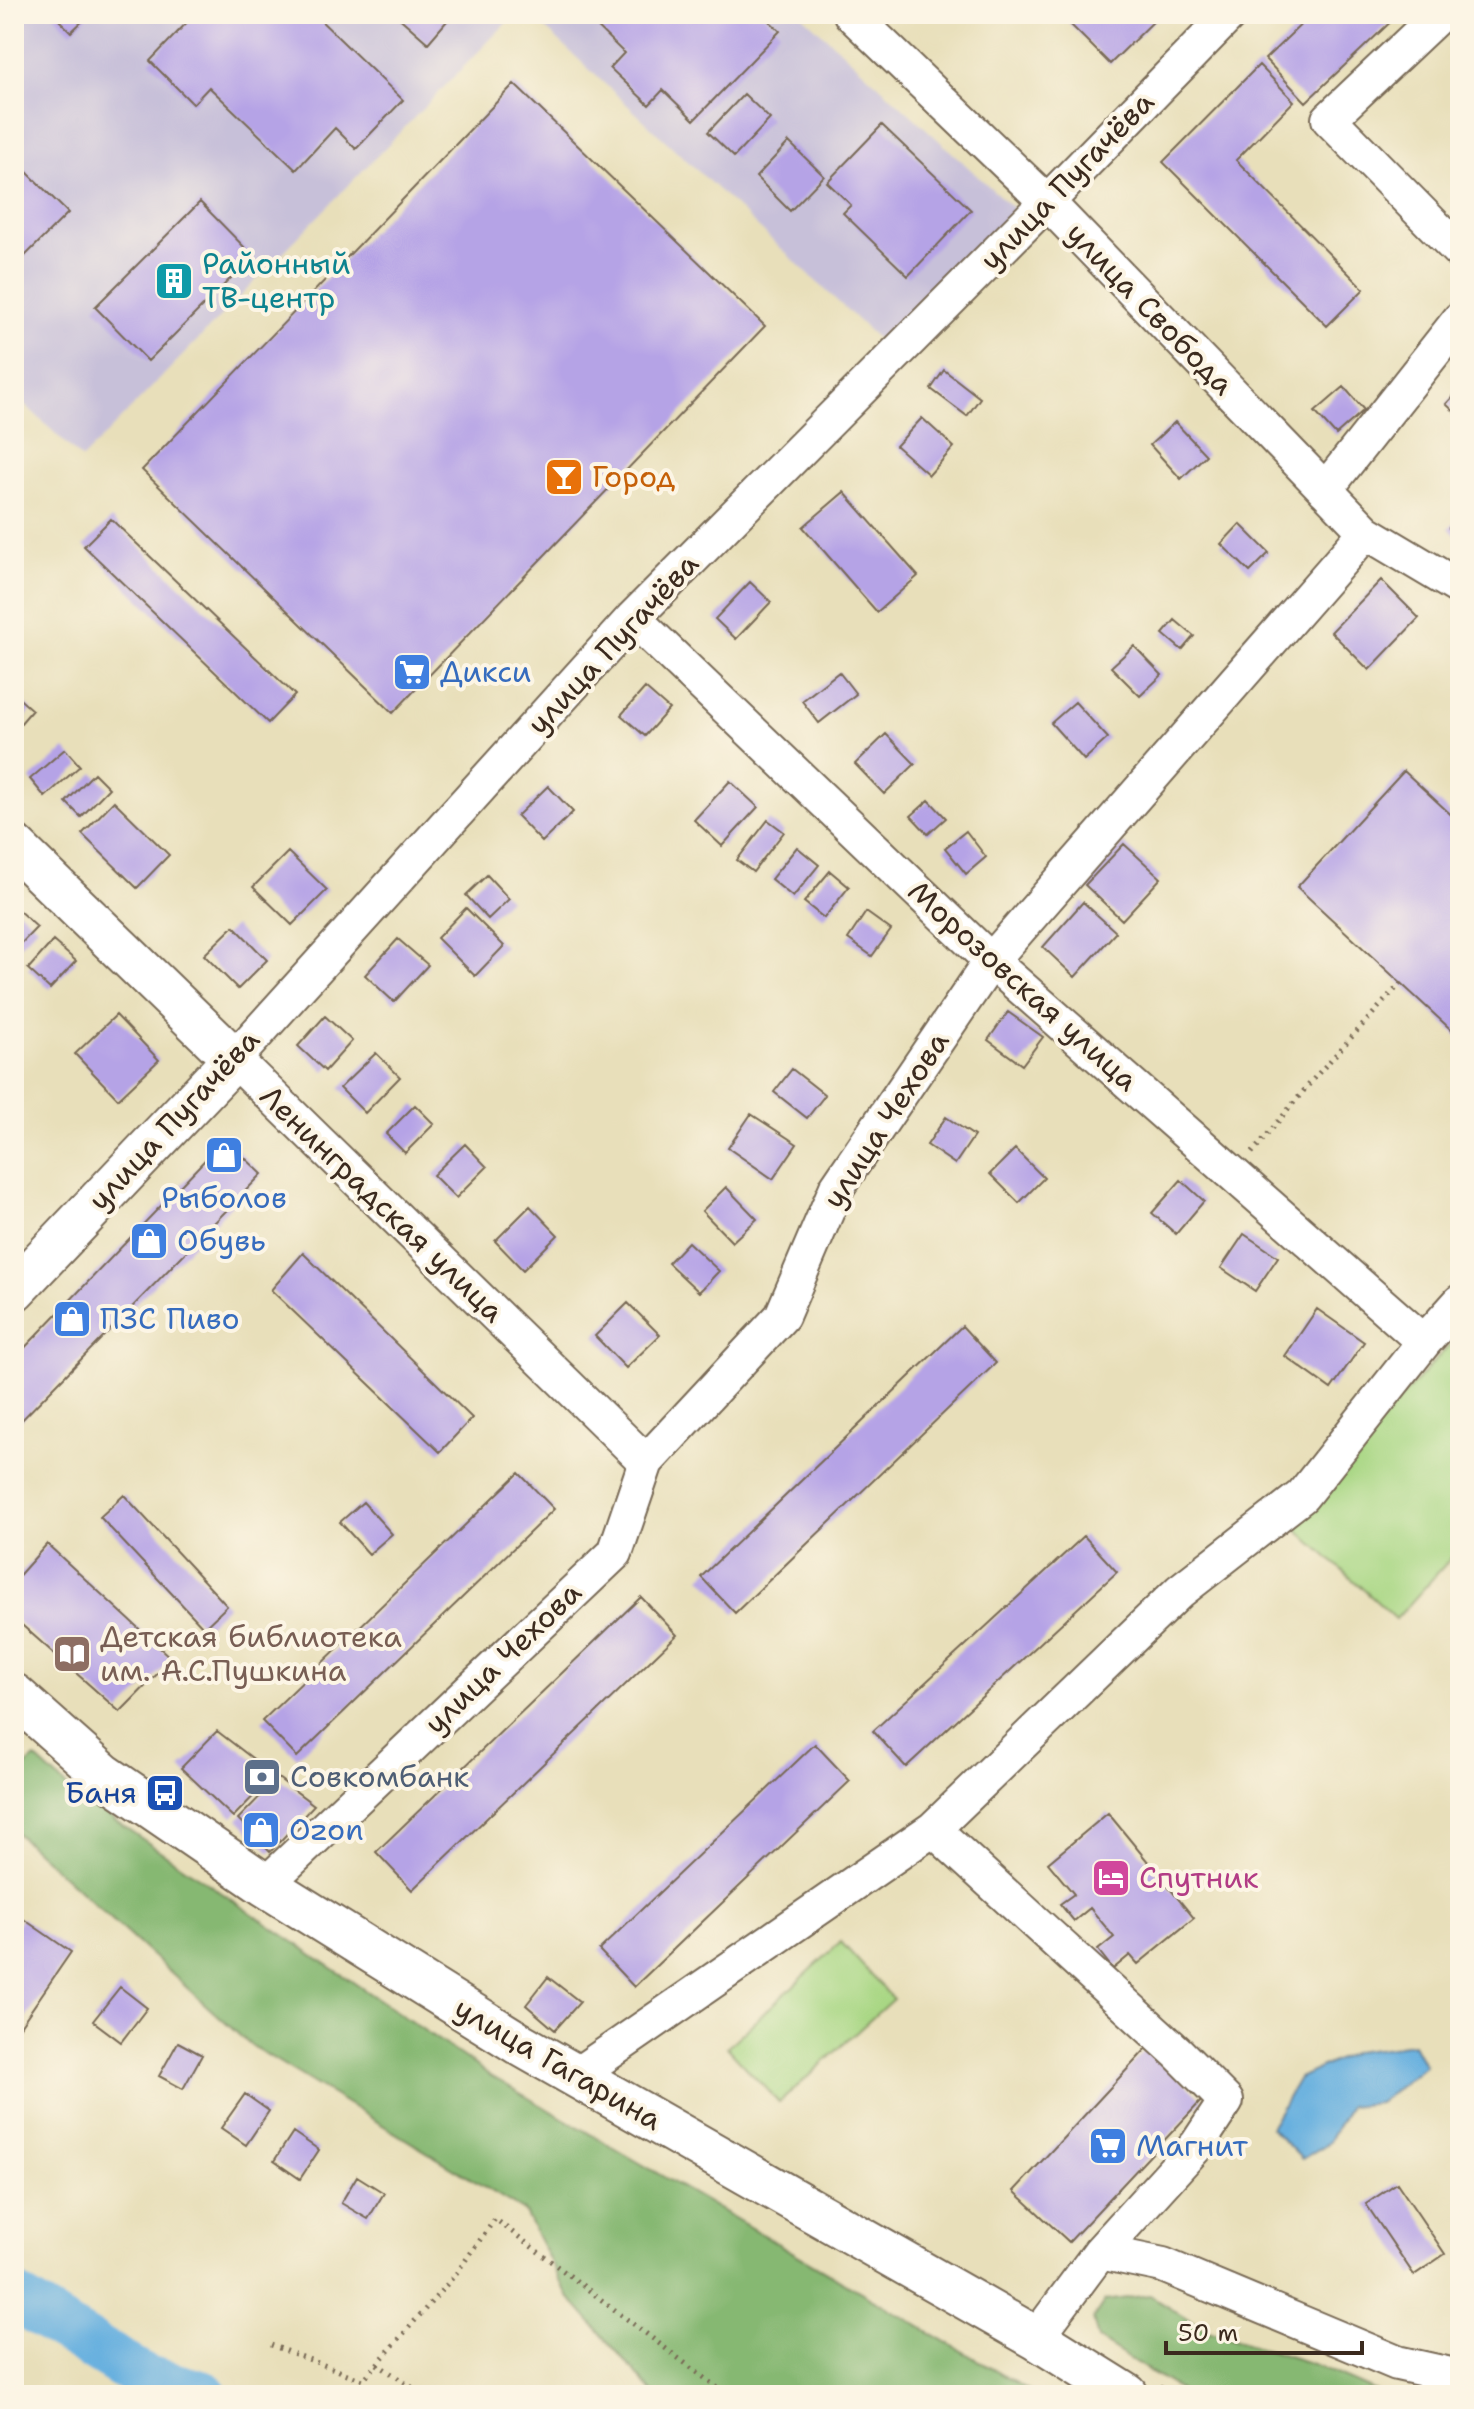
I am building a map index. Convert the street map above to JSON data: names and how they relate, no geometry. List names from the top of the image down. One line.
{"streets":{"main road":["улица Пугачёва","Ленинградская улица","улица Гагарина"],"street":["улица Свобода","Морозовская улица","улица Чехова"]},"crossings":[["улица Пугачёва","улица Свобода"],["улица Пугачёва","Морозовская улица"],["улица Пугачёва","Ленинградская улица"],["улица Свобода","улица Чехова"],["Морозовская улица","улица Чехова"],["улица Чехова","Ленинградская улица"],["улица Чехова","улица Гагарина"]],"places":{"building":["Районный ТВ-центр"],"bar":["Город"],"supermarket":["Дикси","Магнит"],"shop":["Рыболов","Обувь","ПЗС Пиво","Ozon"],"library":["Детская библиотека им. А.С.Пушкина"],"bank":["Совкомбанк"],"bus stop":["Баня"],"hotel":["Спутник"]},"scale_bar":"50 m"}
